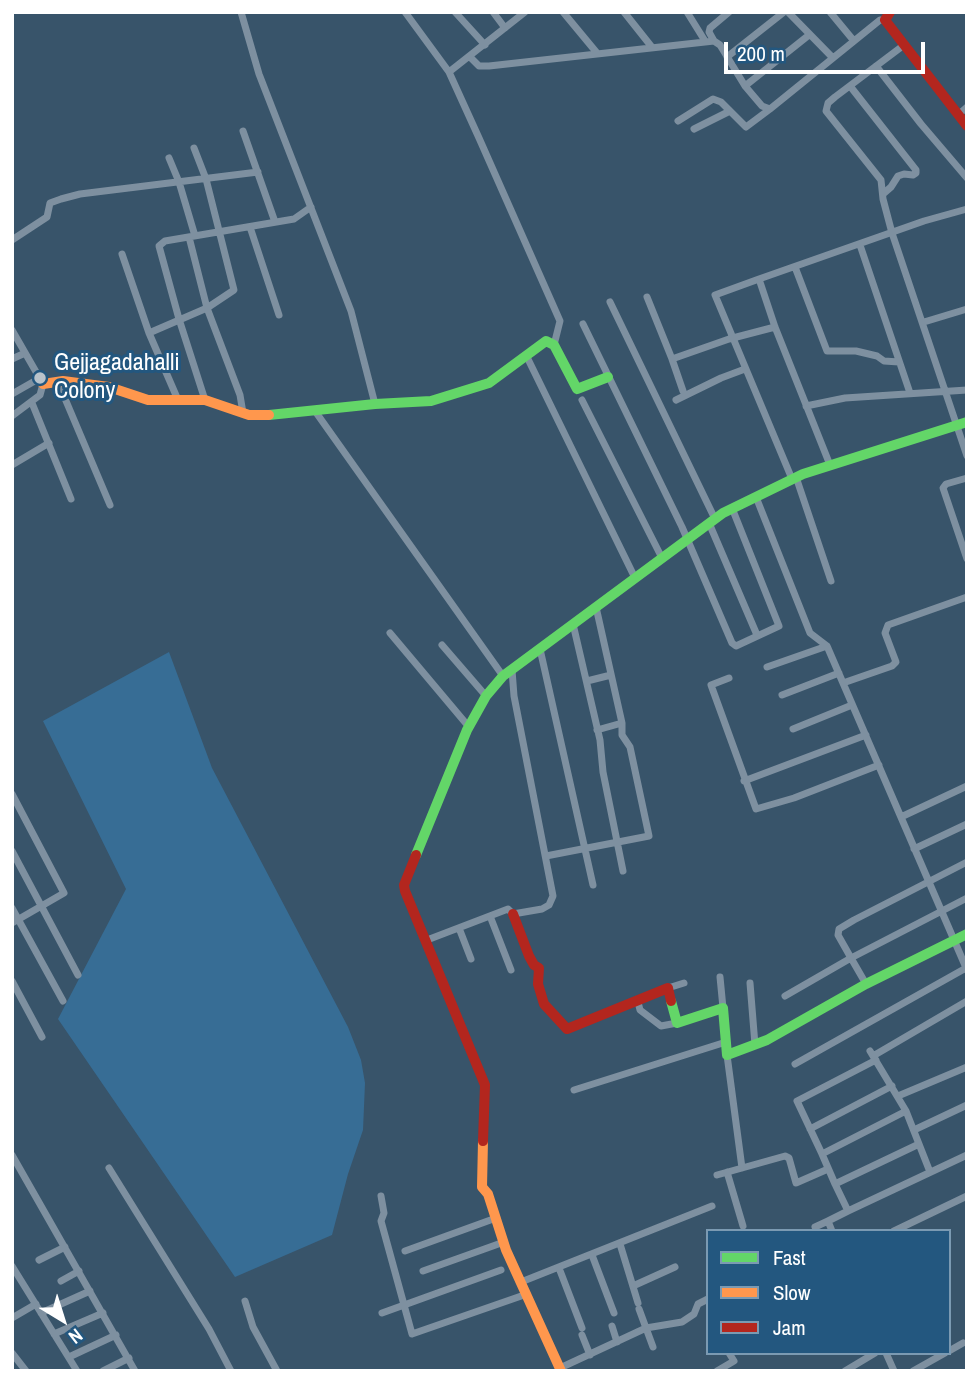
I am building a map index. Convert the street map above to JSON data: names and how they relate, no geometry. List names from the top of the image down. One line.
{"places":["Gejjagadahalli Colony"],"legend":["Fast","Slow","Jam"],"scale_bar":"200 m","north":"bottom right"}
